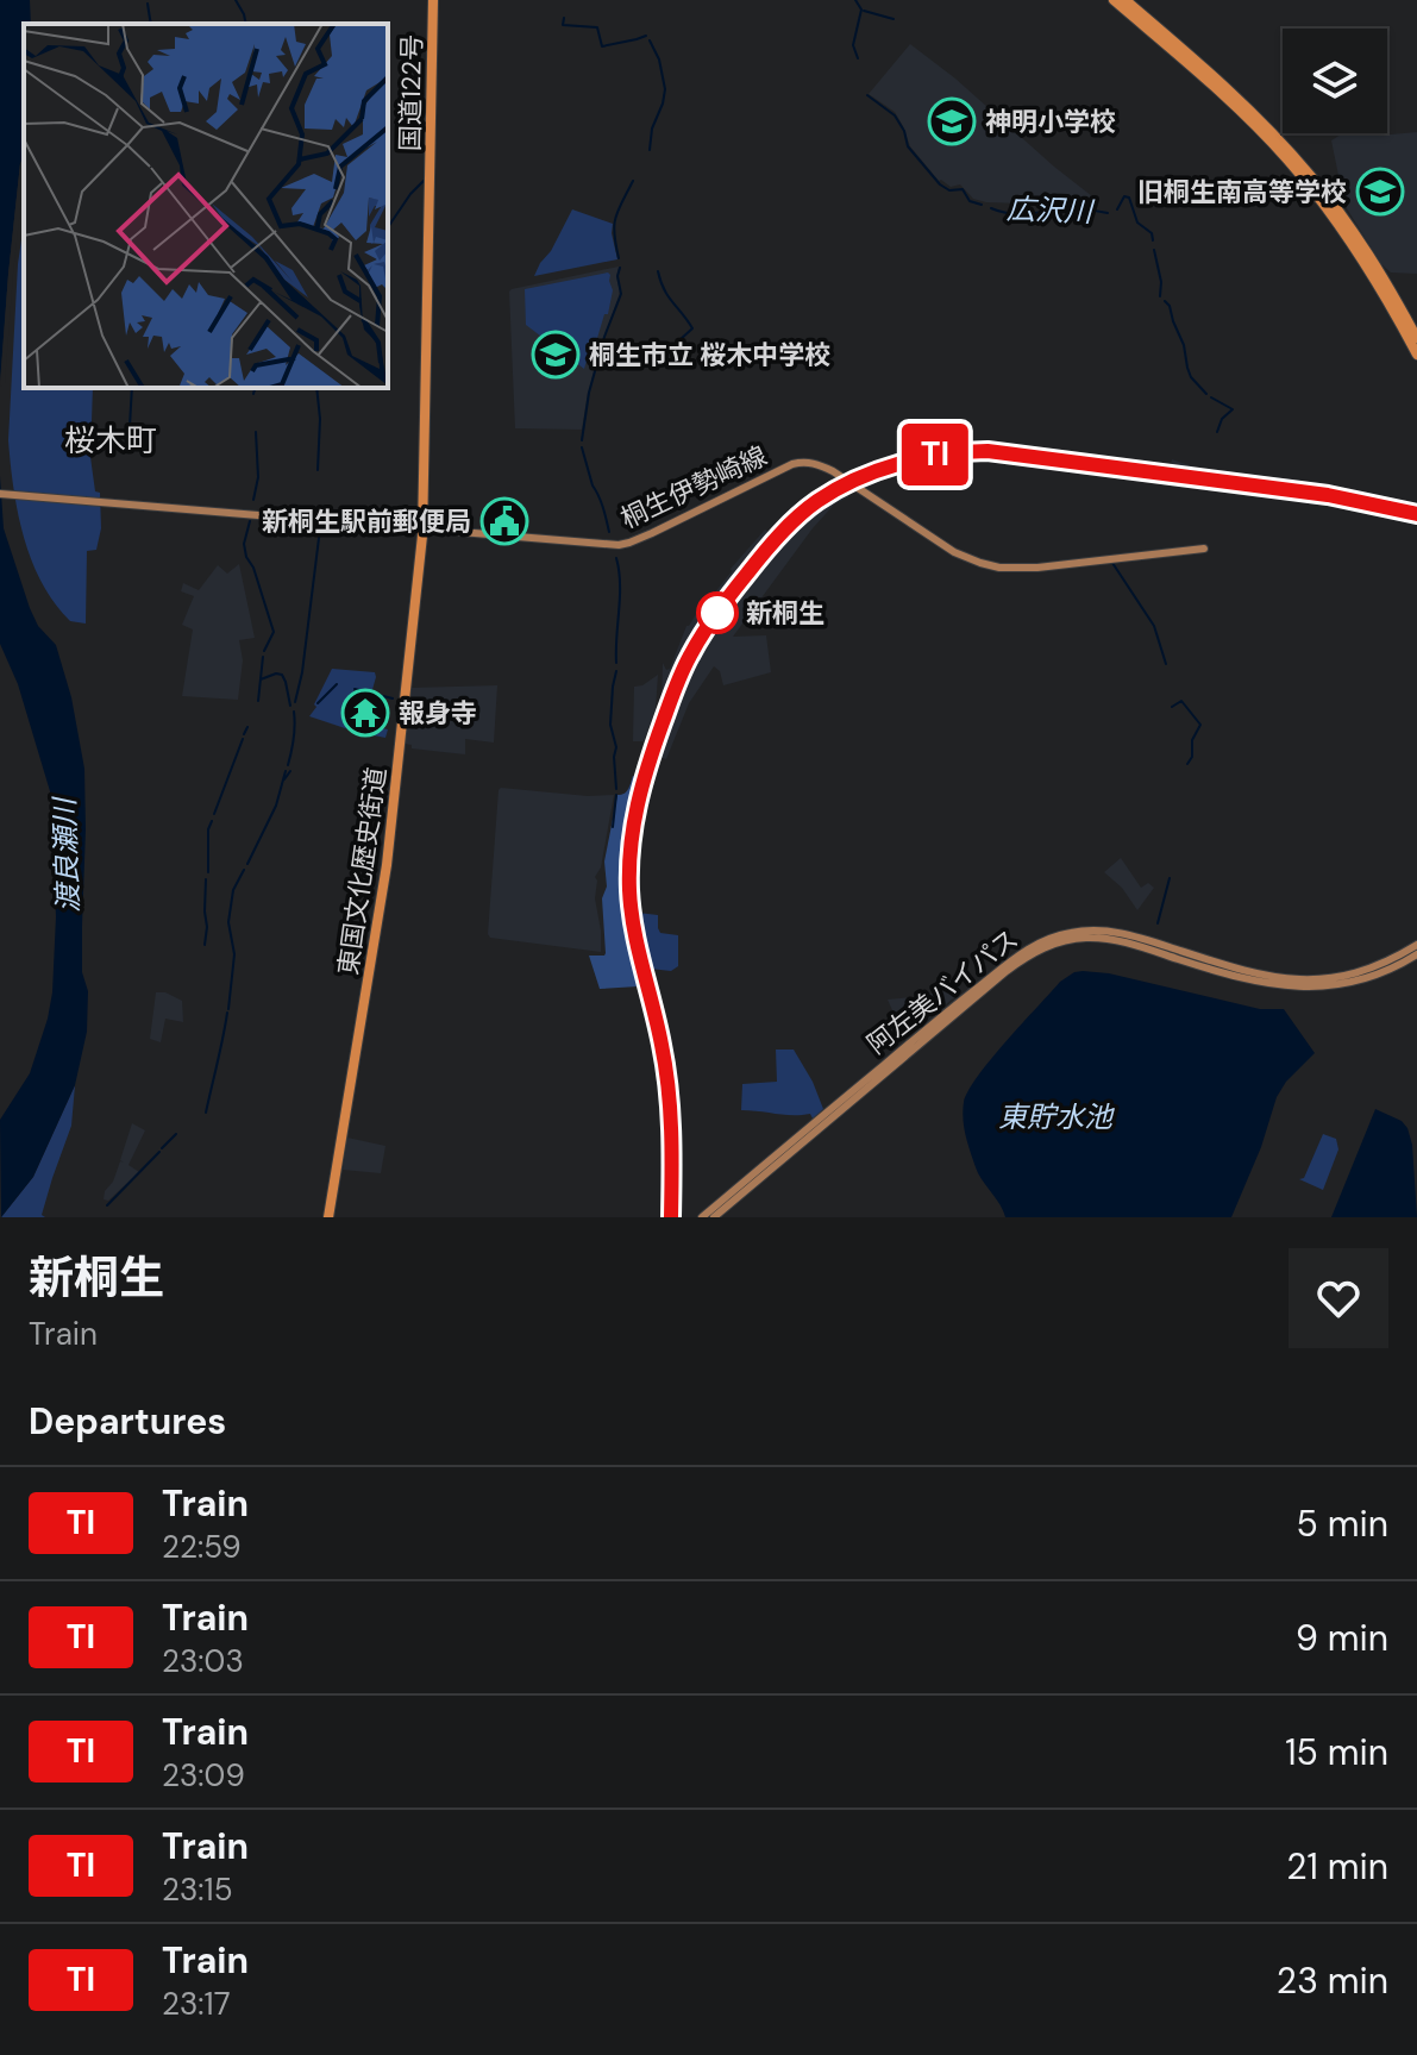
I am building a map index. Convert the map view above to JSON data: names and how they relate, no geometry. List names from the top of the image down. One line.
{"streets":{"highway":["国道122号","東国文化歴史街道"],"main road":["桐生伊勢崎線","阿左美バイパス"]},"crossings":[["国道122号","桐生伊勢崎線"],["国道122号","東国文化歴史街道"],["桐生伊勢崎線","東国文化歴史街道"]],"districts":["桜木町"],"water":["広沢川","渡良瀬川","東貯水池"],"places":{"school or university":["神明小学校","旧桐生南高等学校","桐生市立 桜木中学校"],"public building":["新桐生駅前郵便局"],"other":["新桐生"],"temple":["報身寺"]},"page":{"on_map":"TI","heading":[["新桐生","Train"],"Departures"],"list":[{"mark":"TI","name":"Train","note":"22:59","value":"5 min"},{"mark":"TI","name":"Train","note":"23:03","value":"9 min"},{"mark":"TI","name":"Train","note":"23:09","value":"15 min"},{"mark":"TI","name":"Train","note":"23:15","value":"21 min"},{"mark":"TI","name":"Train","note":"23:17","value":"23 min"}]}}
